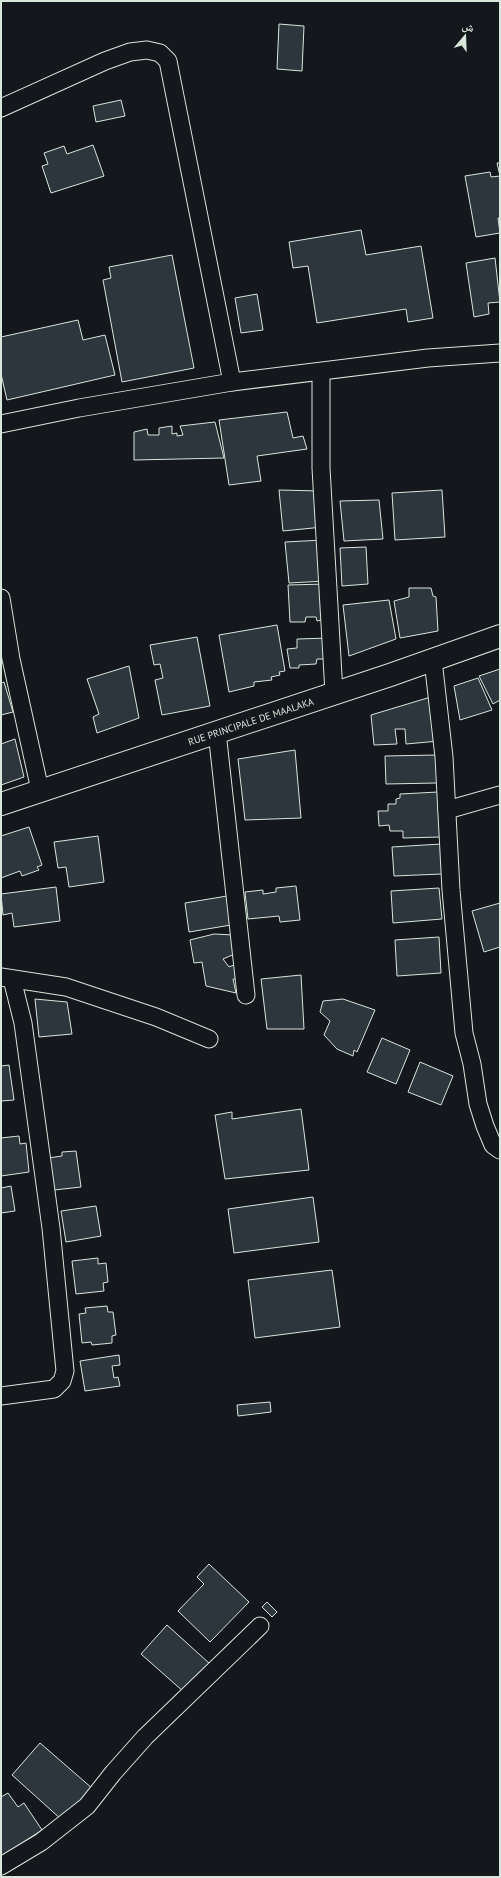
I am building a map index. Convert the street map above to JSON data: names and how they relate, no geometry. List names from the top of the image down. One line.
{"streets":{"main road":["RUE PRINCIPALE DE MAALAKA"]},"north":"top"}
